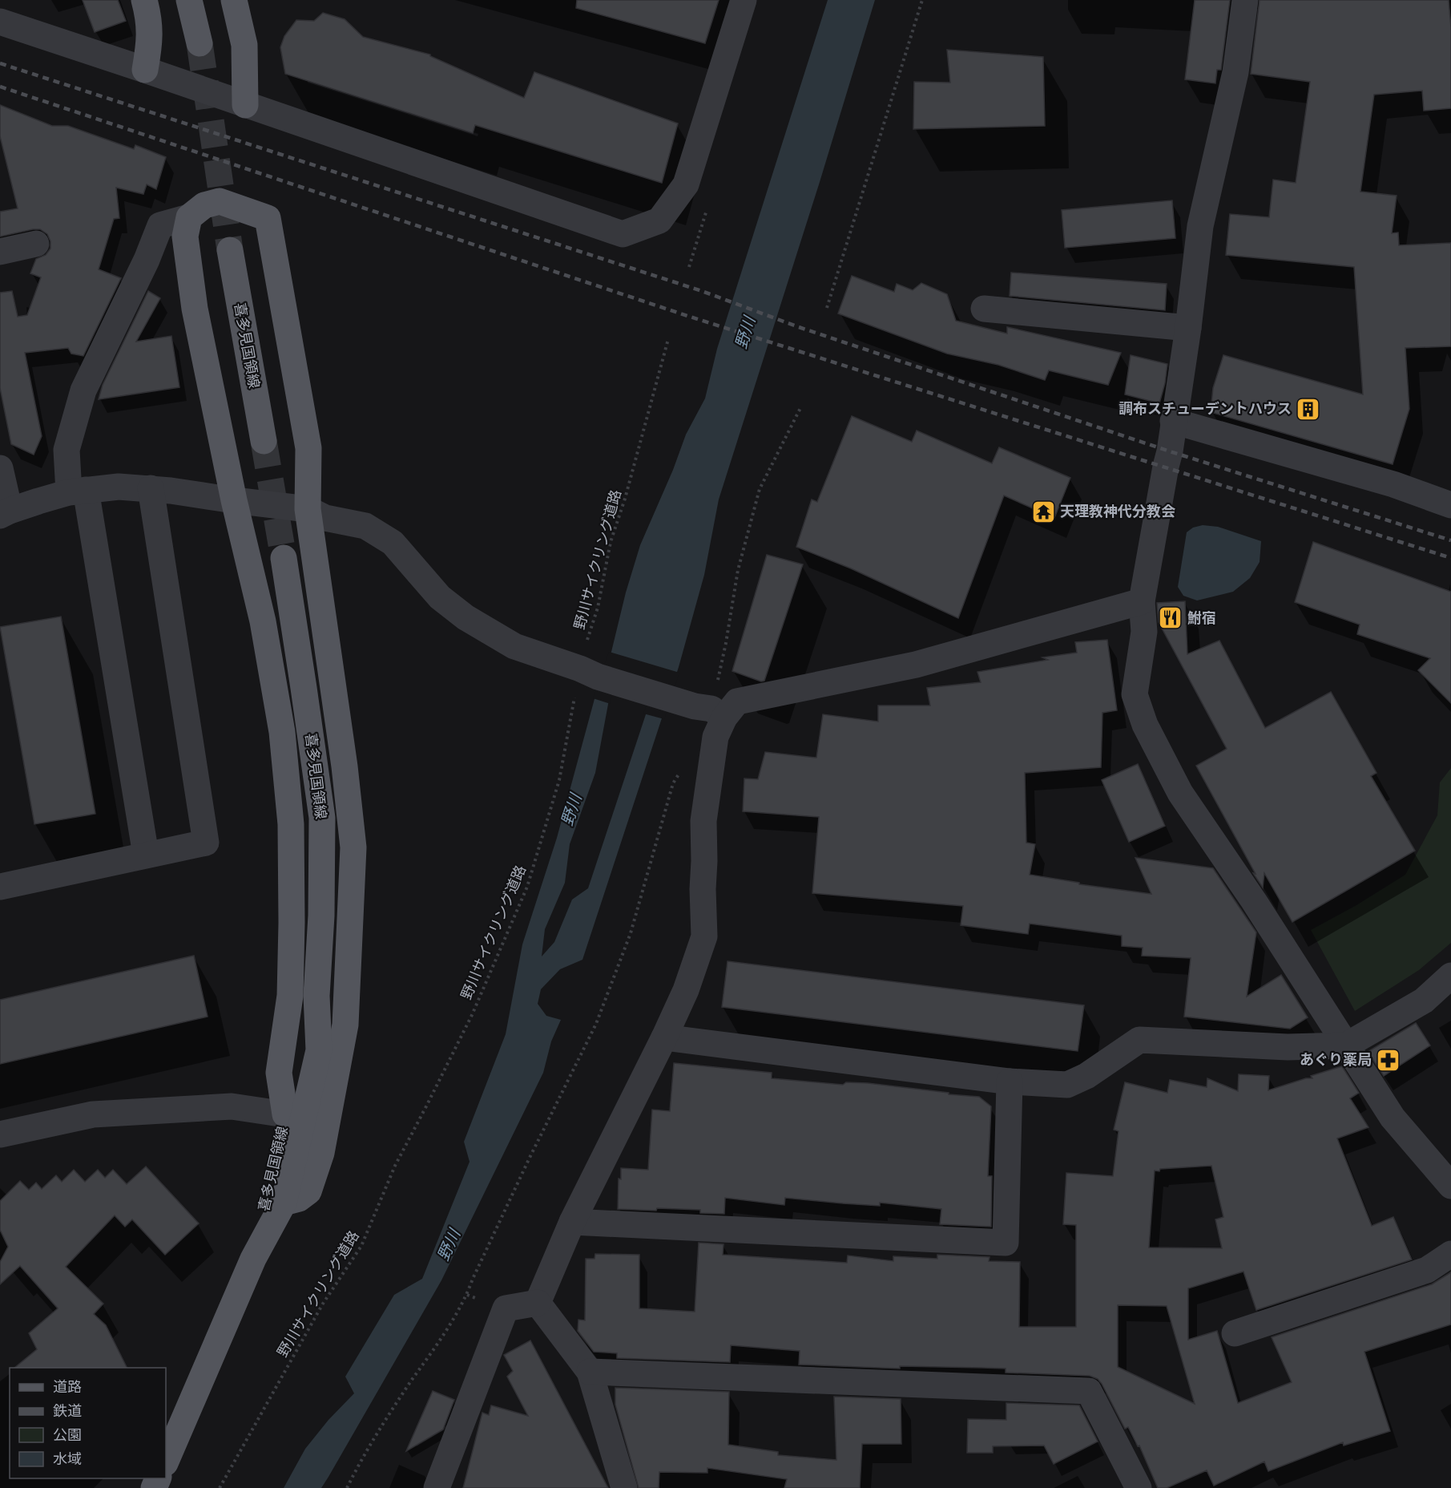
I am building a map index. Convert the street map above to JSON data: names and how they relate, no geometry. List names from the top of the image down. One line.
{"streets":{"main road":["喜多見国領線"],"path":["野川サイクリング道路"]},"water":["野川"],"places":{"building":["調布スチューデントハウス"],"temple":["天理教神代分教会"],"restaurant":["鮒宿"],"pharmacy":["あぐり薬局"]},"legend":["道路","鉄道","公園","水域"]}
